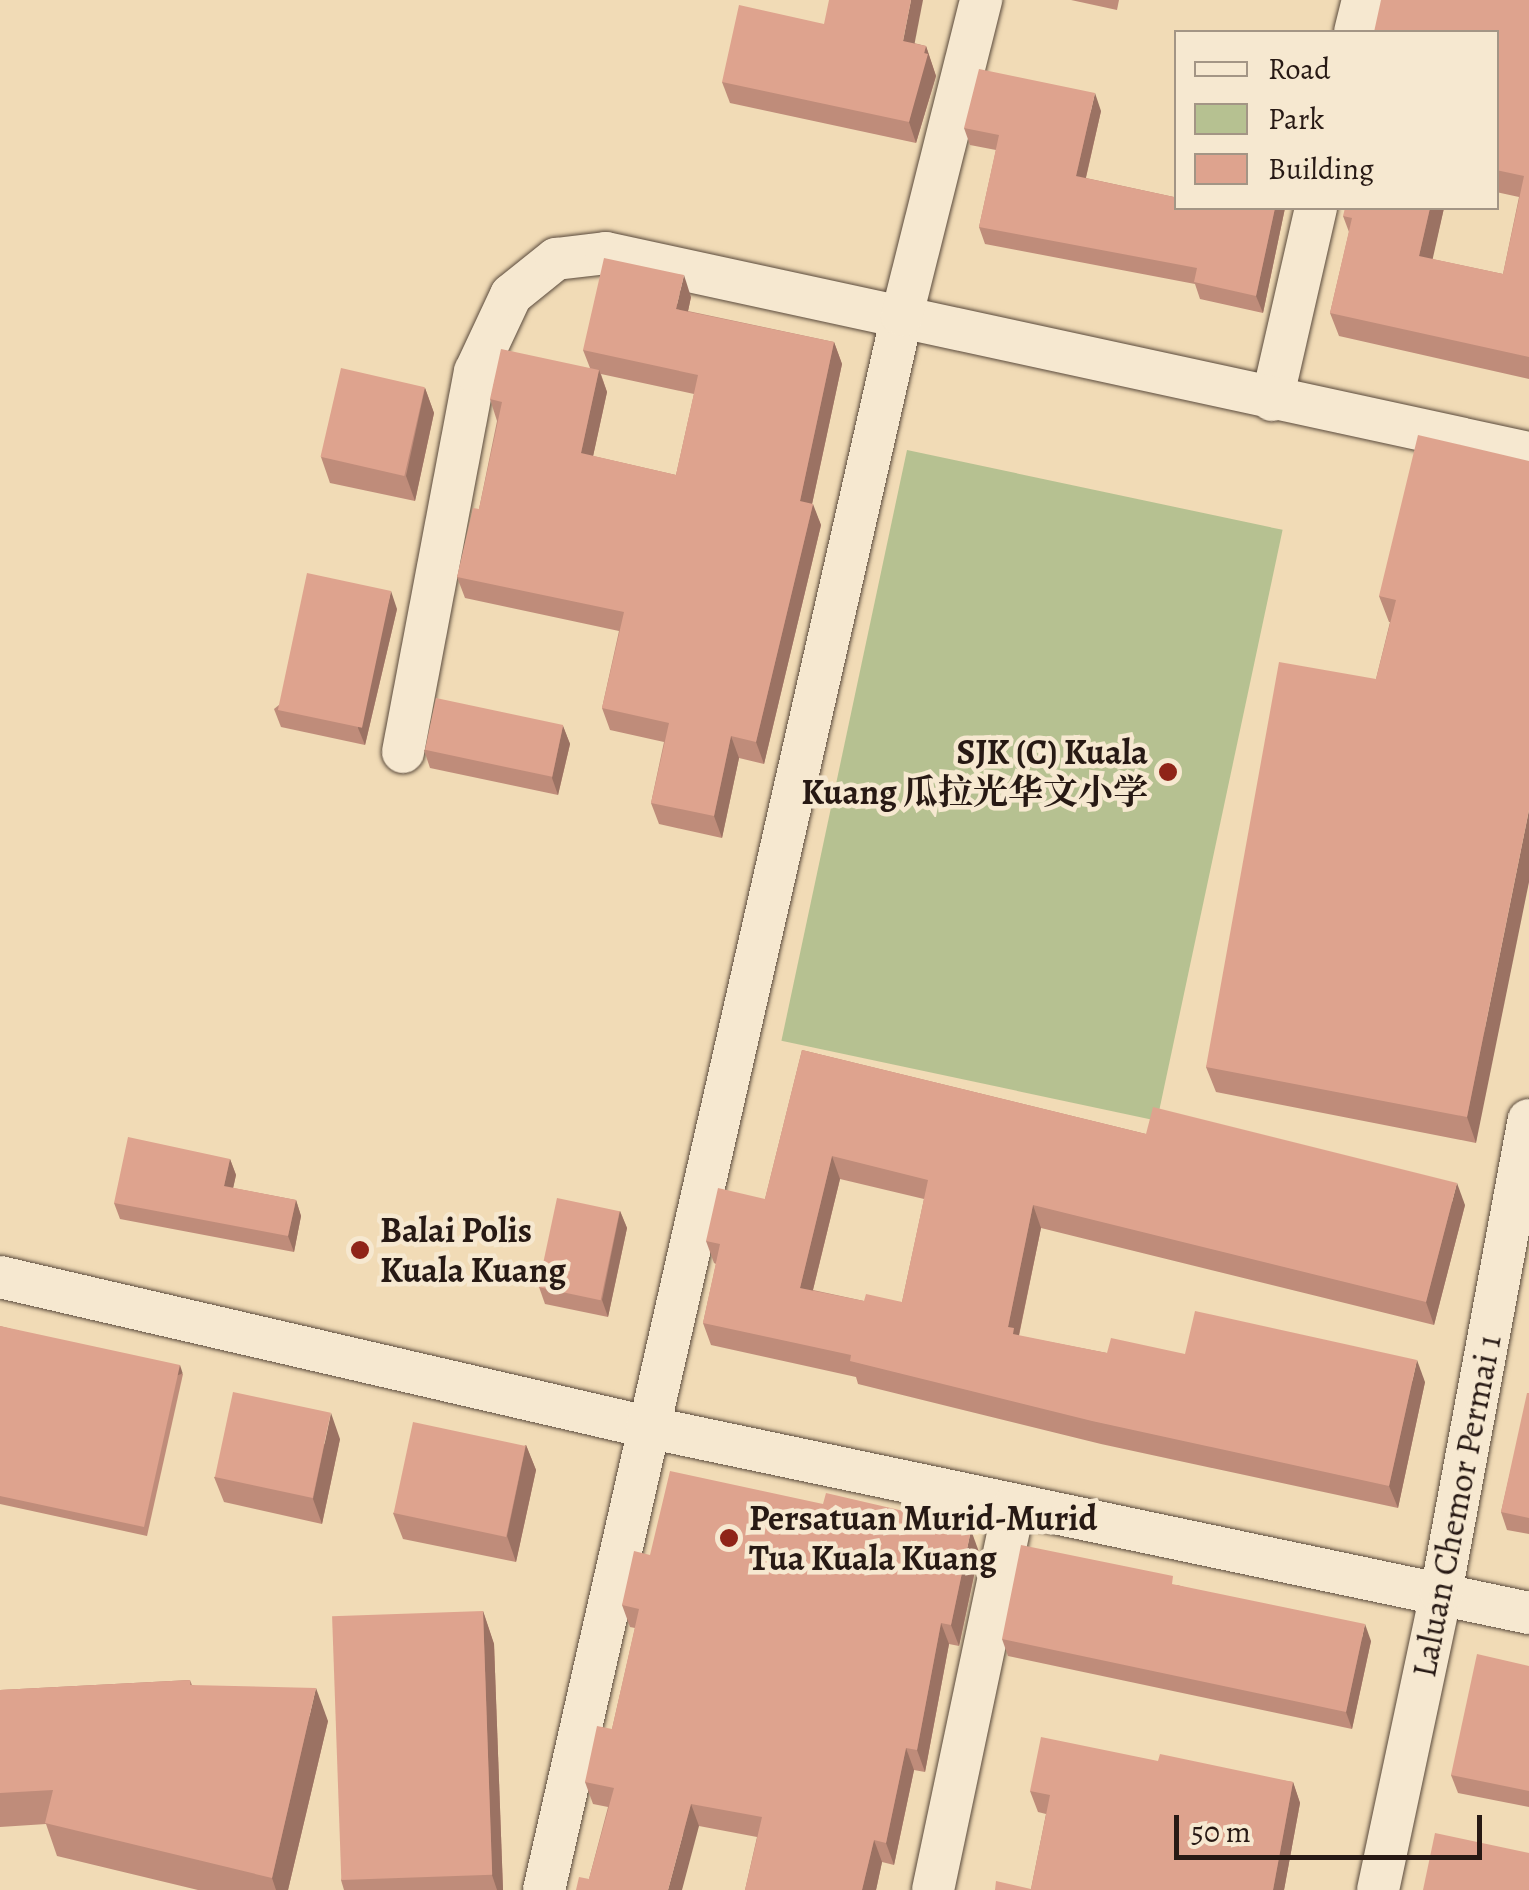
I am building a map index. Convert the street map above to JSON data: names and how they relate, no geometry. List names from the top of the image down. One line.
{"streets":{"street":["Laluan Chemor Permai 1"]},"places":["SJK (C) Kuala Kuang 瓜拉光华文小学","Balai Polis Kuala Kuang","Persatuan Murid-Murid Tua Kuala Kuang"],"legend":["Road","Park","Building"],"scale_bar":"50 m"}
